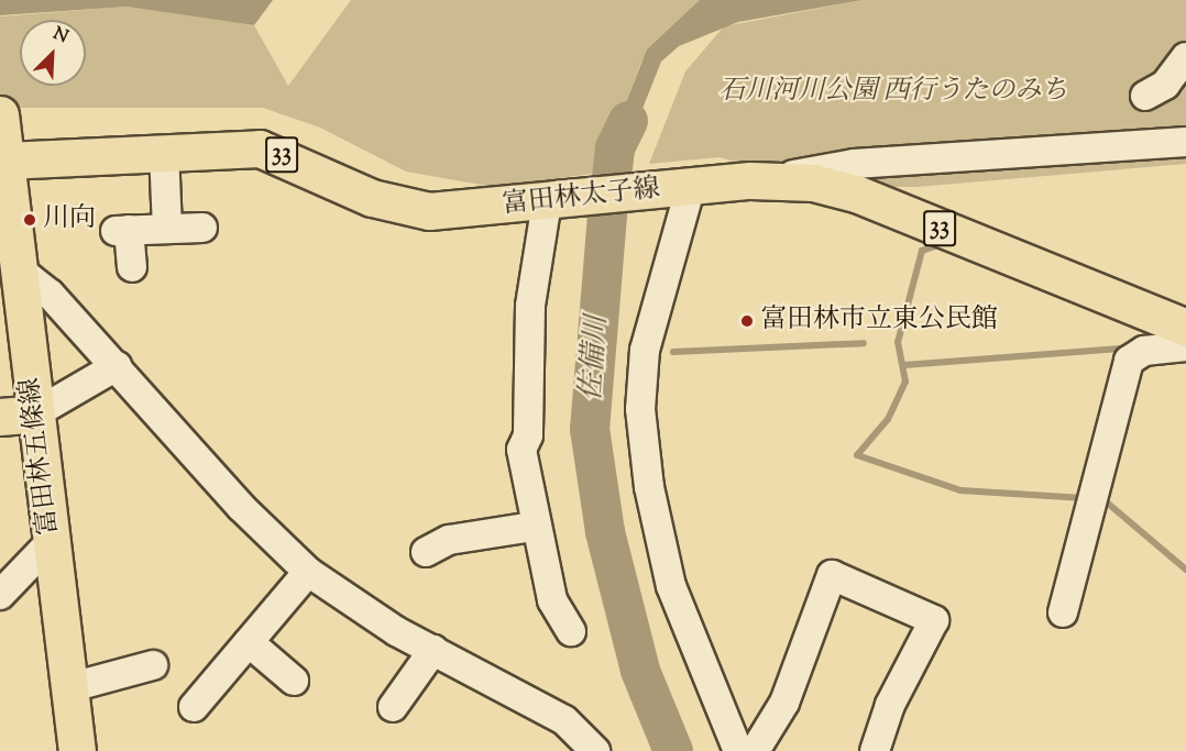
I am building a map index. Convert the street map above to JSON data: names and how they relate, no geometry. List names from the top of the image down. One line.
{"streets":{"main road":["33","富田林太子線","富田林五條線"]},"crossings":[["富田林太子線","富田林五條線"]],"water":["佐備川"],"parks":["石川河川公園 西行うたのみち"],"places":["川向","富田林市立東公民館"],"north":"top right"}
